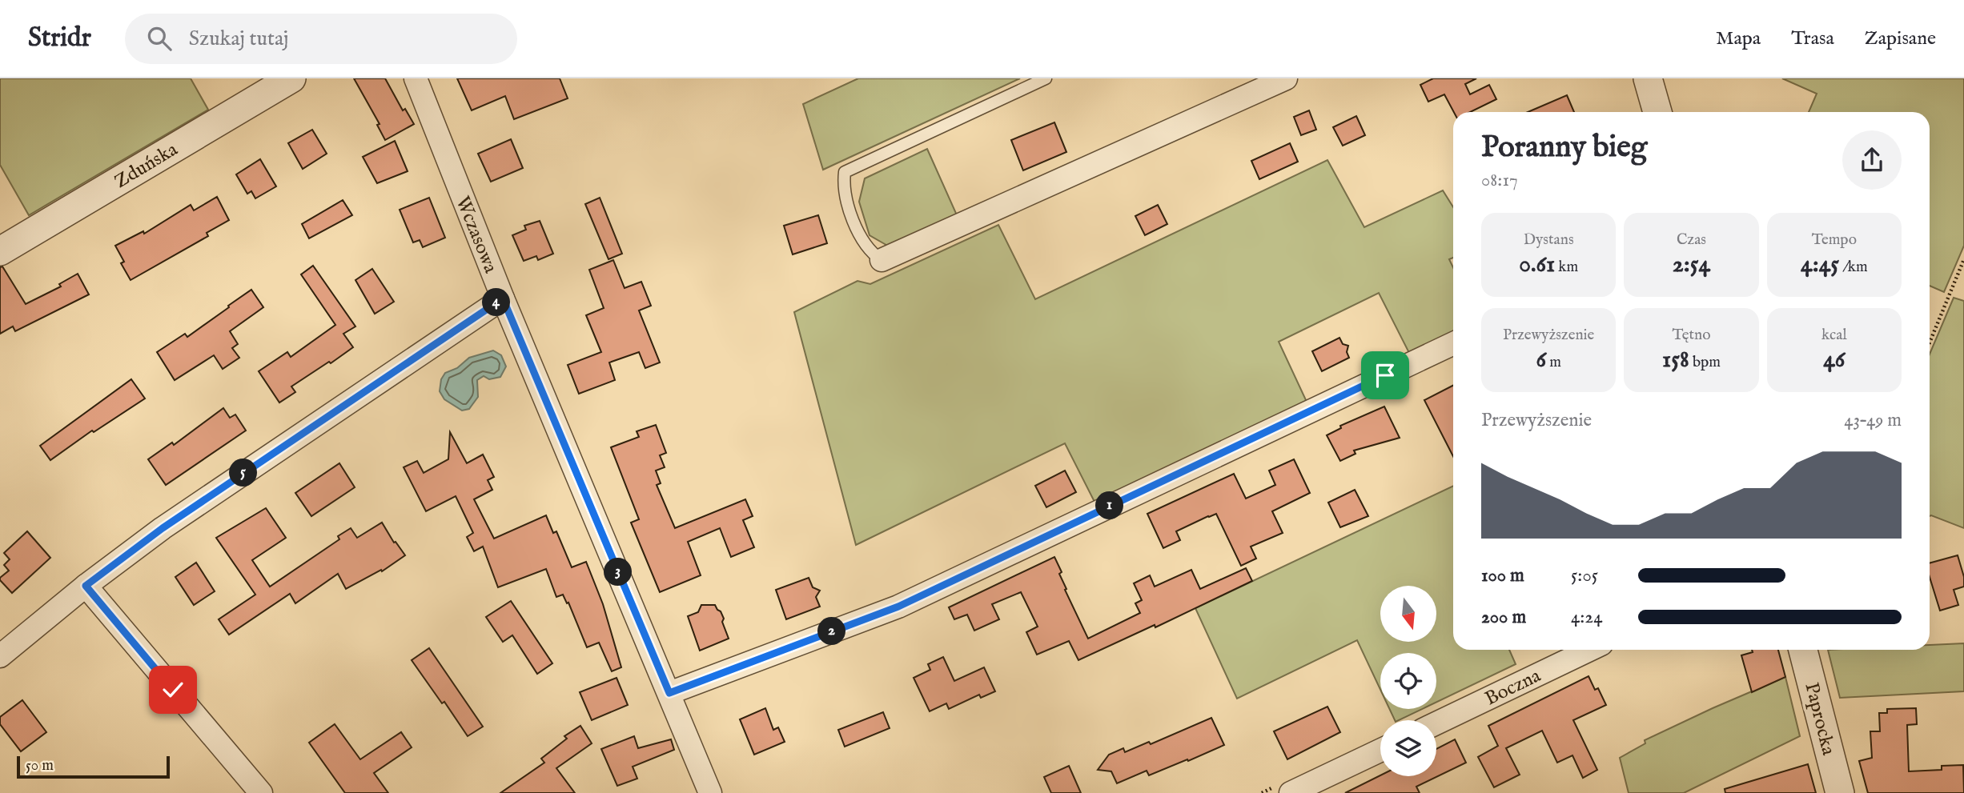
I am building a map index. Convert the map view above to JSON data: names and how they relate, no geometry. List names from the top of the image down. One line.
{"streets":{"street":["Zduńska","Wczasowa","Boczna","Paprocka"]},"scale_bar":"50 m","north":"bottom","page":{"header":"Stridr","search":"Szukaj tutaj","nav":["Mapa","Trasa","Zapisane"],"heading":["Poranny bieg","08:17"],"stats":[["Dystans","0.61 km"],["Czas","2:54"],["Tempo","4:45 /km"],["Przewyższenie","6 m"],["Tętno","158 bpm"],["kcal","46"]],"pins":["4","5","1","3","2"],"chart":["Przewyższenie","43–49 m"],"list":[{"name":"100 m","note":"5:05"},{"name":"200 m","note":"4:24"}],"scale":"50 m"}}
